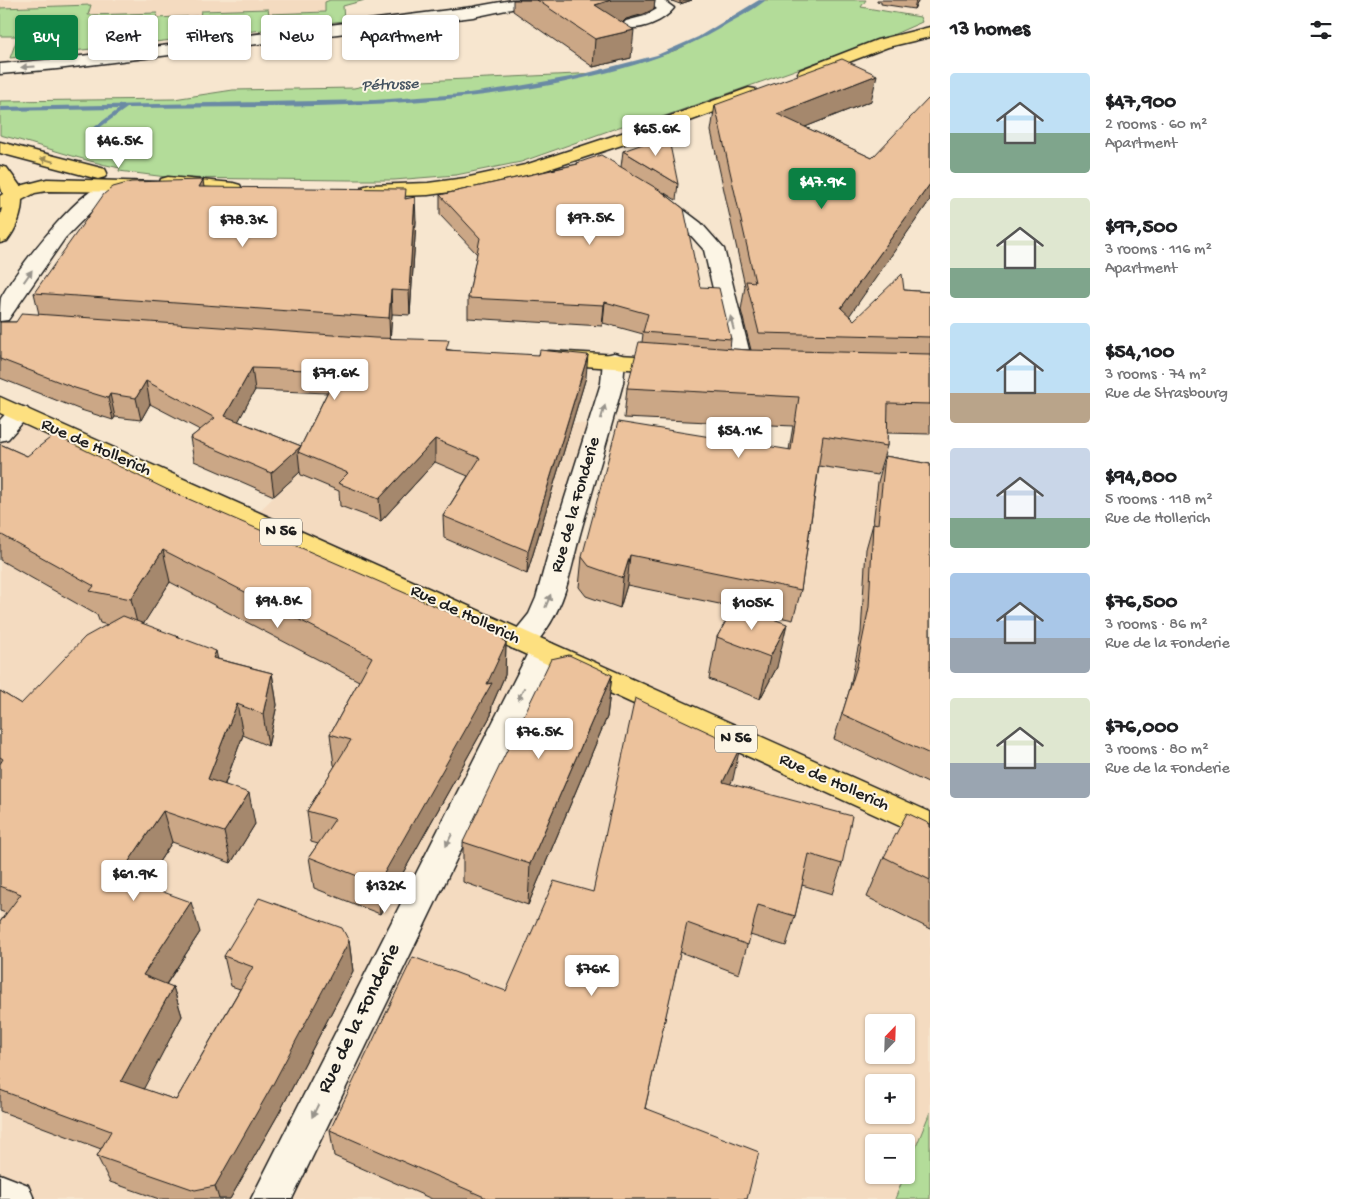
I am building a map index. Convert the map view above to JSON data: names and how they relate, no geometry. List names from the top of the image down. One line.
{"streets":{"main road":["Rue de Hollerich","N 56"],"street":["Rue de la Fonderie"]},"crossings":[["Rue de Hollerich","Rue de la Fonderie"]],"water":["Pétrusse"],"north":"top right","page":{"heading":"13 homes","chip":["Buy","Rent","Filters","New","Apartment"],"list":[{"name":"$47,900","note":"2 rooms · 60 m² · Apartment"},{"name":"$97,500","note":"3 rooms · 116 m² · Apartment"},{"name":"$54,100","note":"3 rooms · 74 m² · Rue de Strasbourg"},{"name":"$94,800","note":"5 rooms · 118 m² · Rue de Hollerich"},{"name":"$76,500","note":"3 rooms · 86 m² · Rue de la Fonderie"},{"name":"$76,000","note":"3 rooms · 80 m² · Rue de la Fonderie"}],"price":["$65.6K","$46.5K","$47.9K","$97.5K","$78.3K","$79.6K","$54.1K","$94.8K","$105K","$76.5K","$61.9K","$132K","$76K"],"map_buttons":["+","−"]}}
